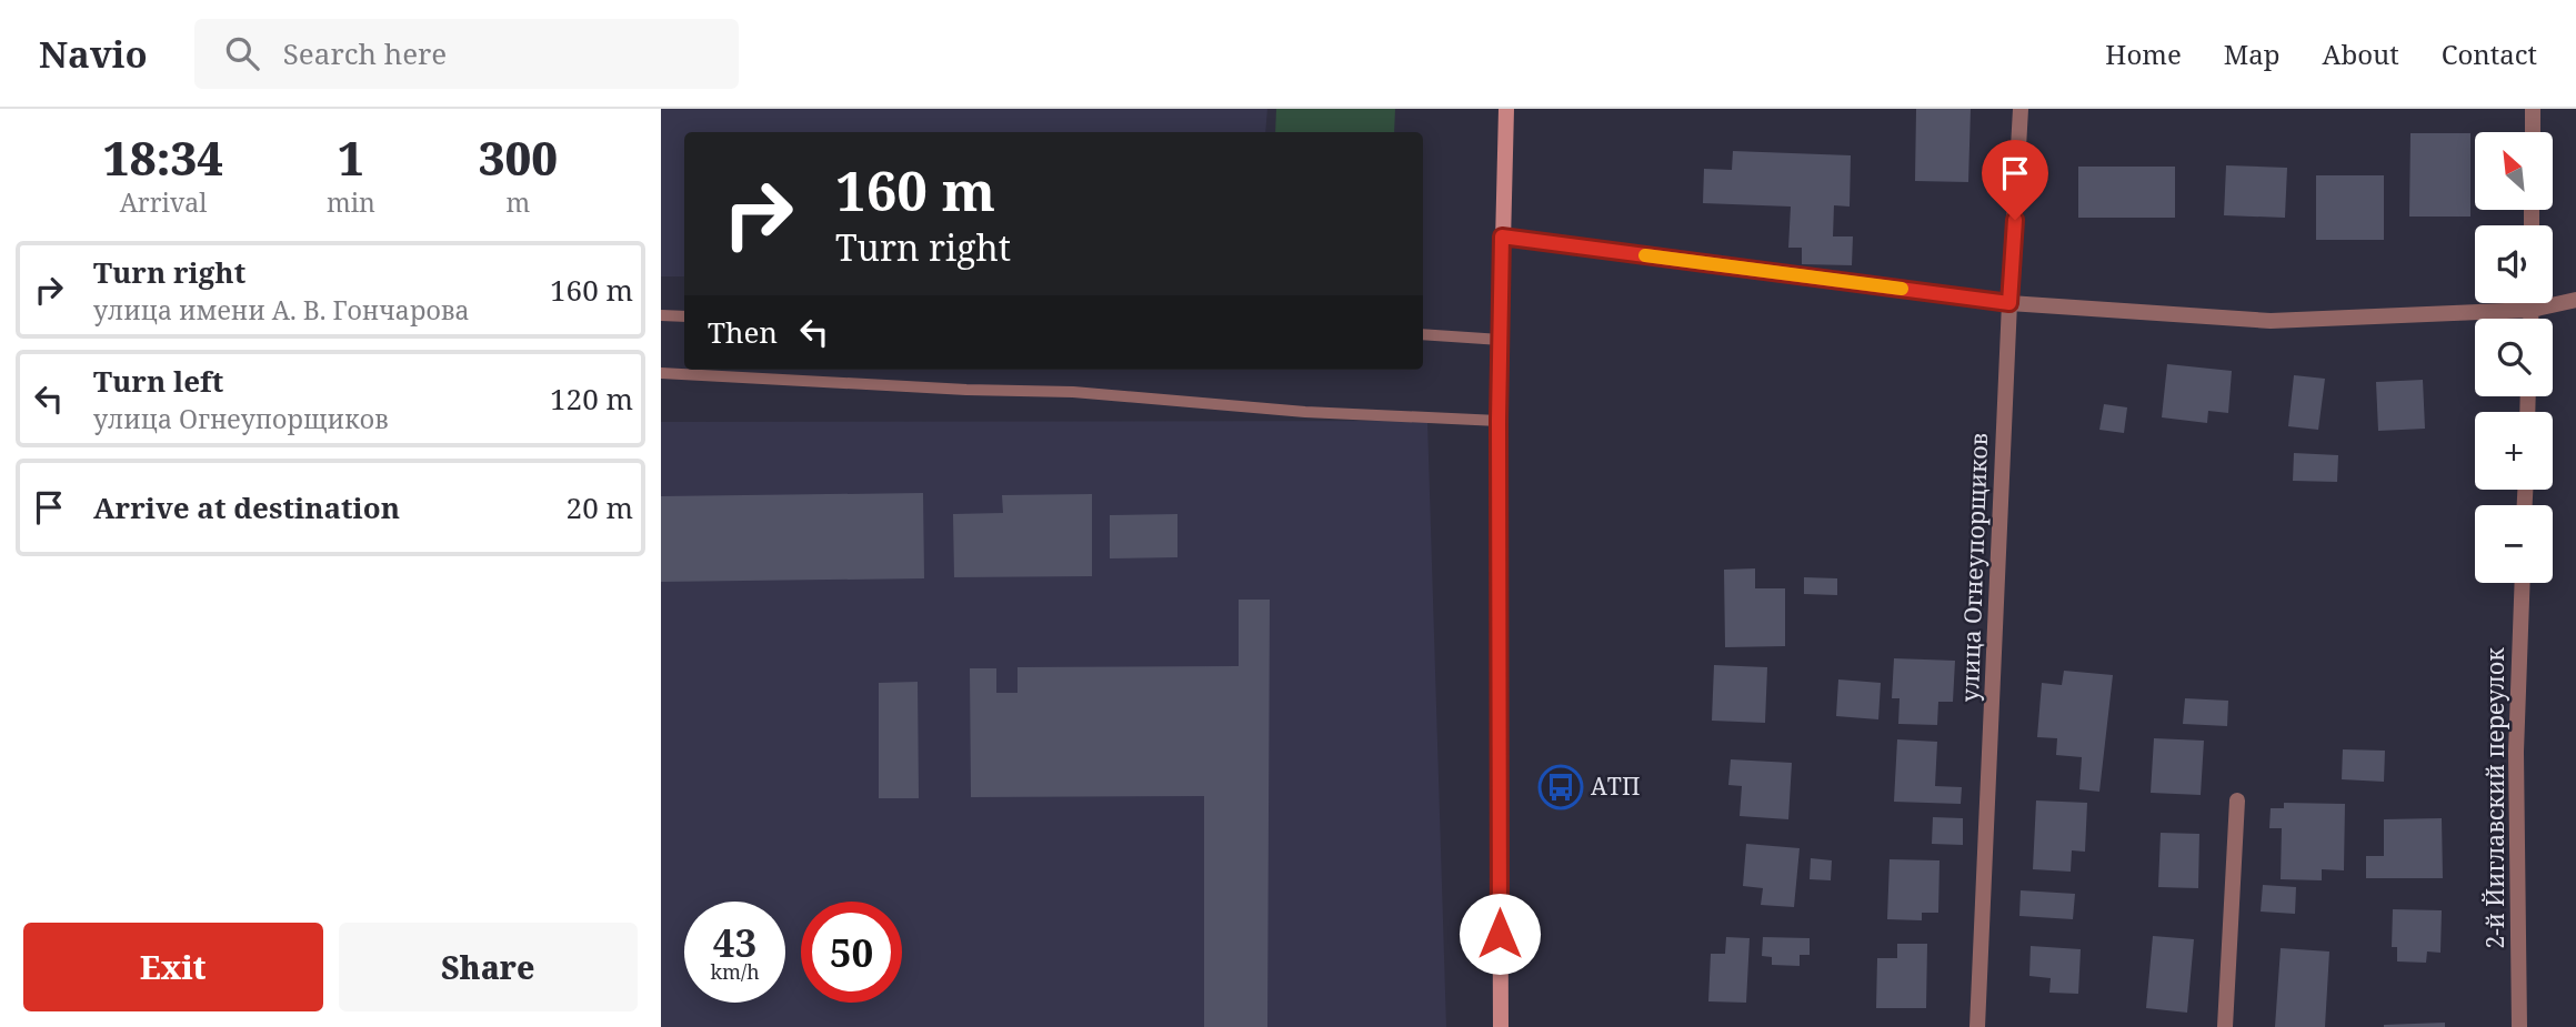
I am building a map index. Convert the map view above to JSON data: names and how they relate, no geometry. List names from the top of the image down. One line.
{"streets":{"street":["улица Огнеупорщиков","2-й Йиглавский переулок"]},"places":{"bus stop":["АТП"]},"north":"top left","page":{"header":"Navio","search":"Search here","nav":["Home","Map","About","Contact"],"eta":["18:34","Arrival","1","min","300","m"],"map_buttons":["+","−"],"turn":["160 m","Turn right"],"list":[{"name":"Turn right","note":"улица имени А. В. Гончарова","value":"160 m"},{"name":"Turn left","note":"улица Огнеупорщиков","value":"120 m"},{"name":"Arrive at destination","value":"20 m"}],"then":"Then","speed":"43 km/h","limit":"50","buttons":["Exit","Share"]}}
